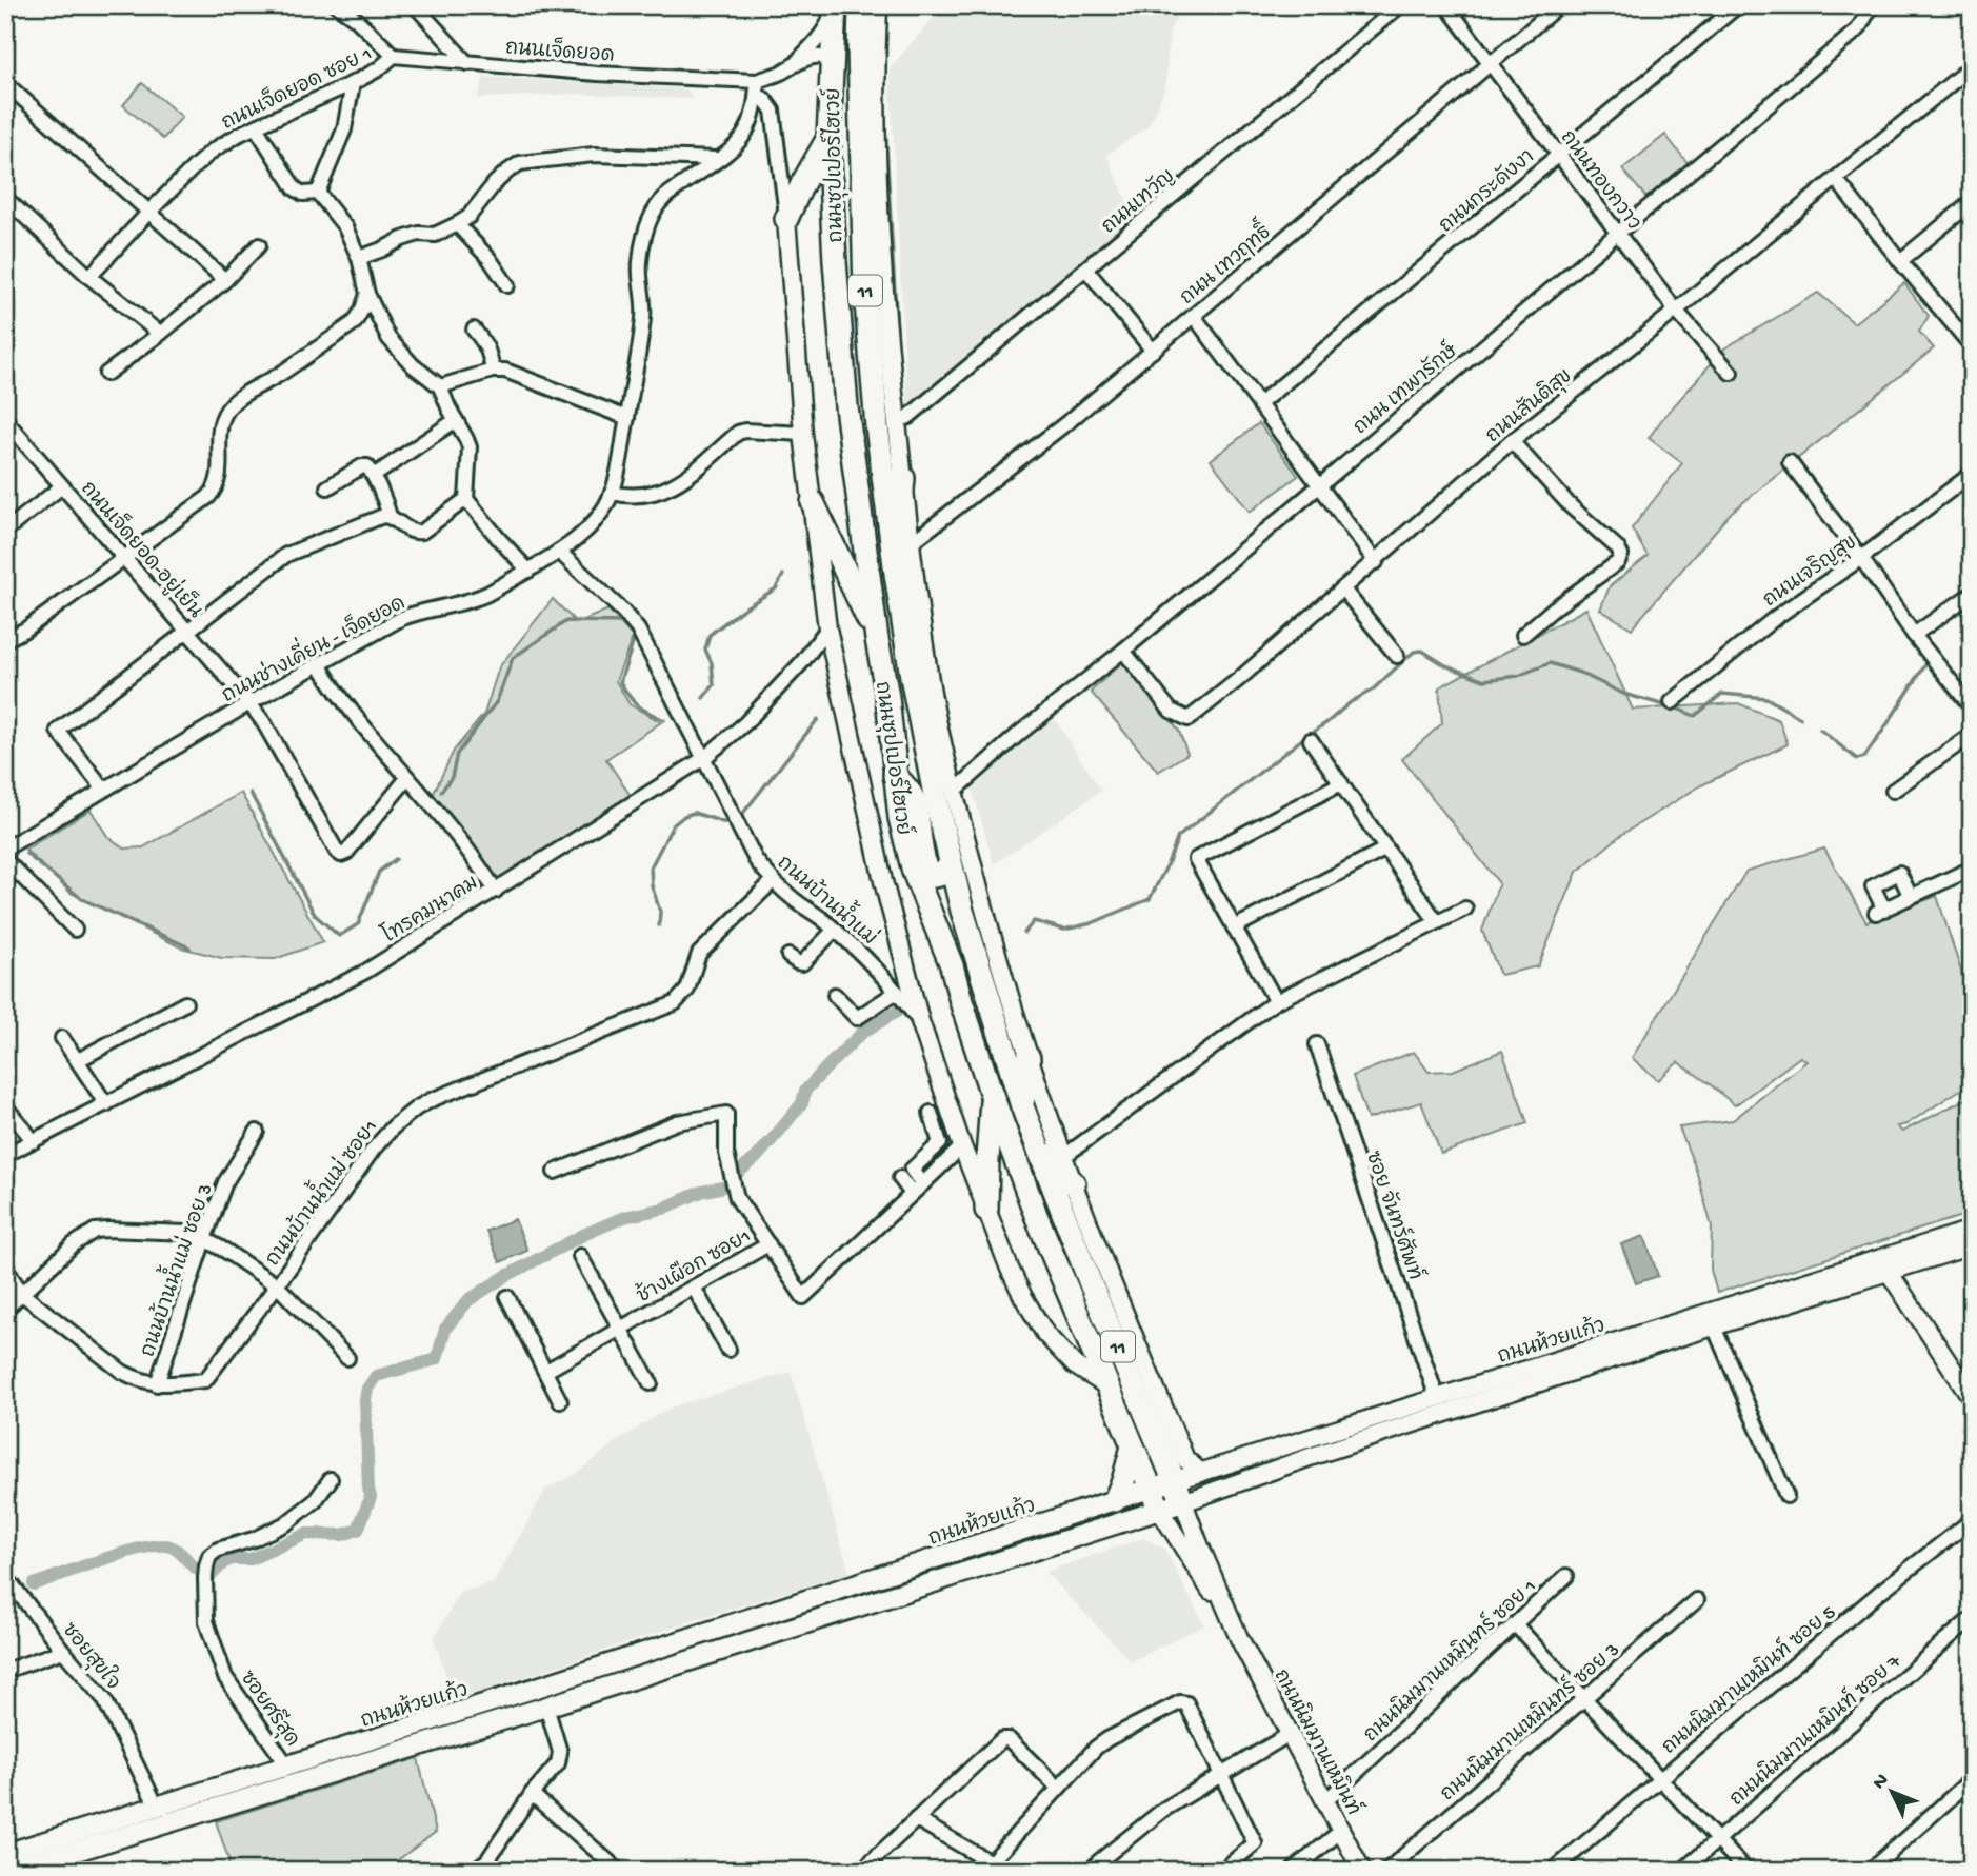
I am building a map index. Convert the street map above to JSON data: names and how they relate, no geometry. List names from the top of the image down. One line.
{"streets":{"highway":["ถนนซุปเปอร์ไฮเวย์","11"],"main road":["ถนนห้วยแก้ว","ถนนนิมมานเหมินท์"],"street":["ถนนเจ็ดยอด","ถนนเจ็ดยอด ซอย 1","ถนนทองกวาว","ถนนกระดังงา","ถนนเทวัญ","ถนน เทวฤทธิ์","ถนน เทพารักษ์","ถนนสันติสุข","ถนนเจ็ดยอด-อยู่เย็น","ถนนเจริญสุข","ถนนช่างเคี่ยน - เจ็ดยอด","ถนนบ้านน้ำแม่","โทรคมนาคม","ถนนบ้านน้ำแม่ ซอย1","ซอย จันทร์ศัพท์","ช้างเผือก ซอย1","ถนนบ้านน้ำแม่ ซอย 3","ซอยสุขใจ","ถนนนิมมานเหมินทร์ ซอย 1","ถนนนิมมานเหมินท์ ซอย 5","ซอยศรีสุด","ถนนนิมมานเหมินทร์ ซอย 3","ถนนนิมมานเหมินท์ ซอย 7"]},"crossings":[["ถนนเจ็ดยอด","ถนนเจ็ดยอด ซอย 1"],["ถนนเจ็ดยอด","ถนนซุปเปอร์ไฮเวย์"],["ถนนเจ็ดยอด","ถนนช่างเคี่ยน - เจ็ดยอด"],["ถนนซุปเปอร์ไฮเวย์","ถนนห้วยแก้ว"],["ถนนซุปเปอร์ไฮเวย์","ถนนนิมมานเหมินท์"],["ถนนทองกวาว","ถนนกระดังงา"],["ถนนทองกวาว","ถนน เทวฤทธิ์"],["ถนนทองกวาว","ถนน เทพารักษ์"],["ถนนทองกวาว","ถนนสันติสุข"],["ถนน เทพารักษ์","ถนนสันติสุข"],["ถนนเจ็ดยอด-อยู่เย็น","ถนนช่างเคี่ยน - เจ็ดยอด"],["ถนนช่างเคี่ยน - เจ็ดยอด","ถนนบ้านน้ำแม่"],["ถนนบ้านน้ำแม่","โทรคมนาคม"],["ถนนบ้านน้ำแม่","ถนนบ้านน้ำแม่ ซอย1"],["ถนนบ้านน้ำแม่ ซอย1","ถนนบ้านน้ำแม่ ซอย 3"],["ซอย จันทร์ศัพท์","ถนนห้วยแก้ว"],["ถนนห้วยแก้ว","ซอยสุขใจ"],["ถนนห้วยแก้ว","ซอยศรีสุด"],["ถนนห้วยแก้ว","ถนนนิมมานเหมินท์"],["ถนนนิมมานเหมินทร์ ซอย 1","ถนนนิมมานเหมินท์"]],"north":"top left"}
